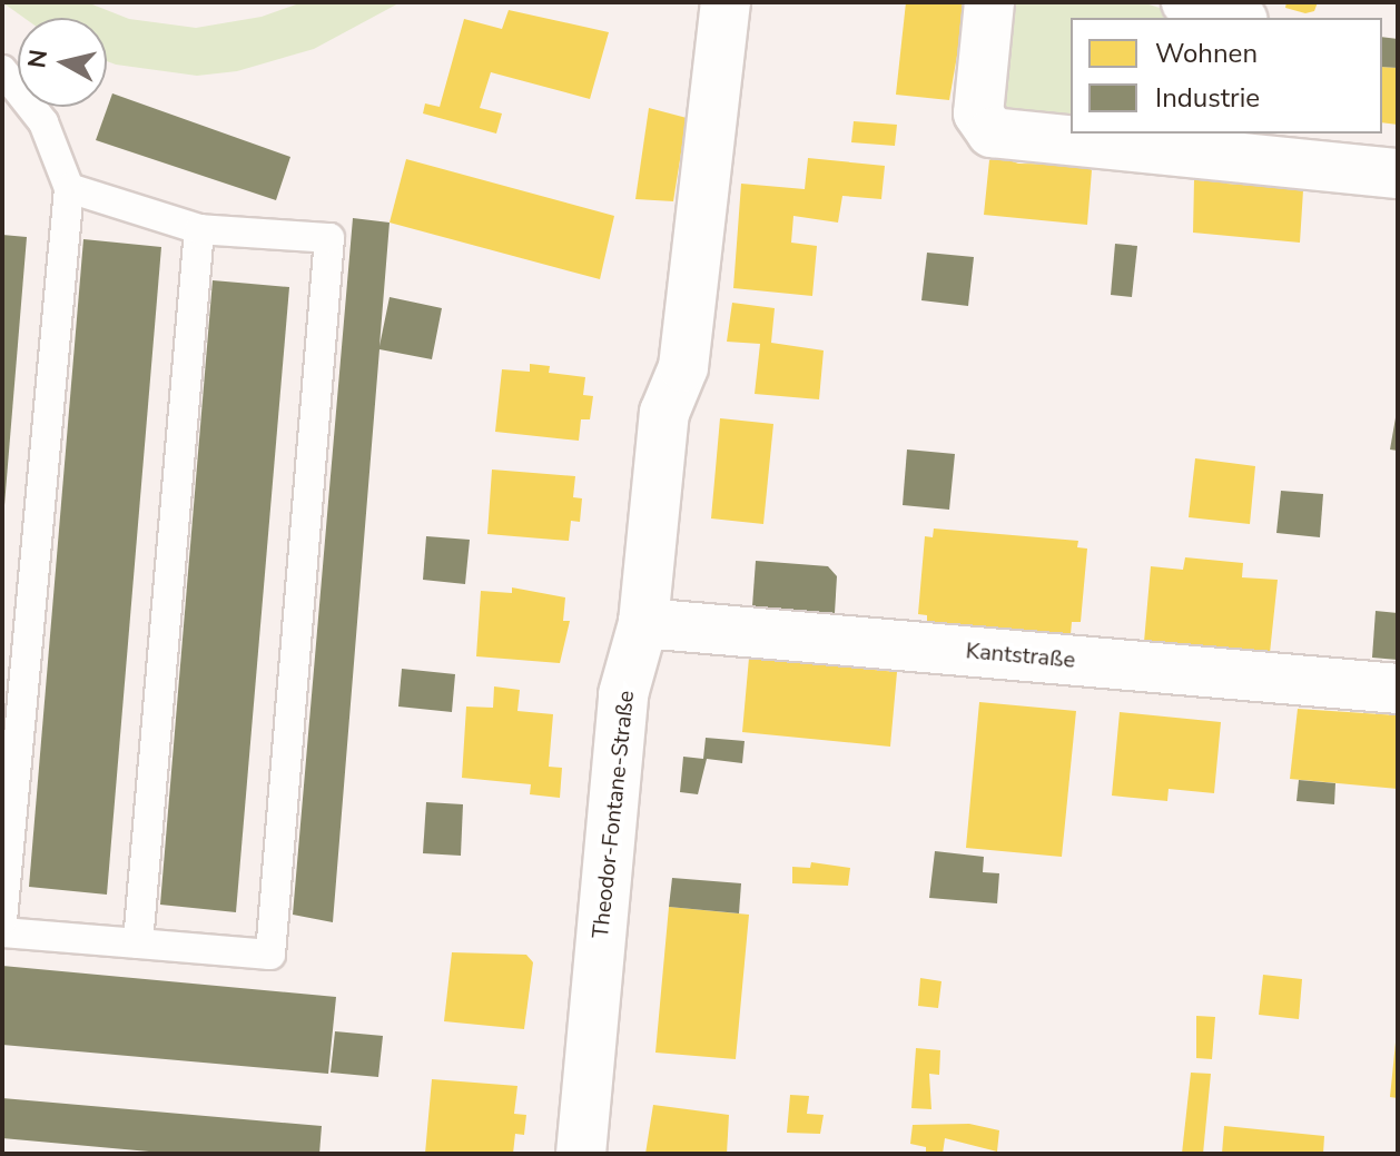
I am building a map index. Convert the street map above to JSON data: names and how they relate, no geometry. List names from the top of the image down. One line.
{"streets":{"street":["Kantstraße","Theodor-Fontane-Straße"]},"crossings":[["Kantstraße","Theodor-Fontane-Straße"]],"legend":["Wohnen","Industrie"],"north":"left"}
